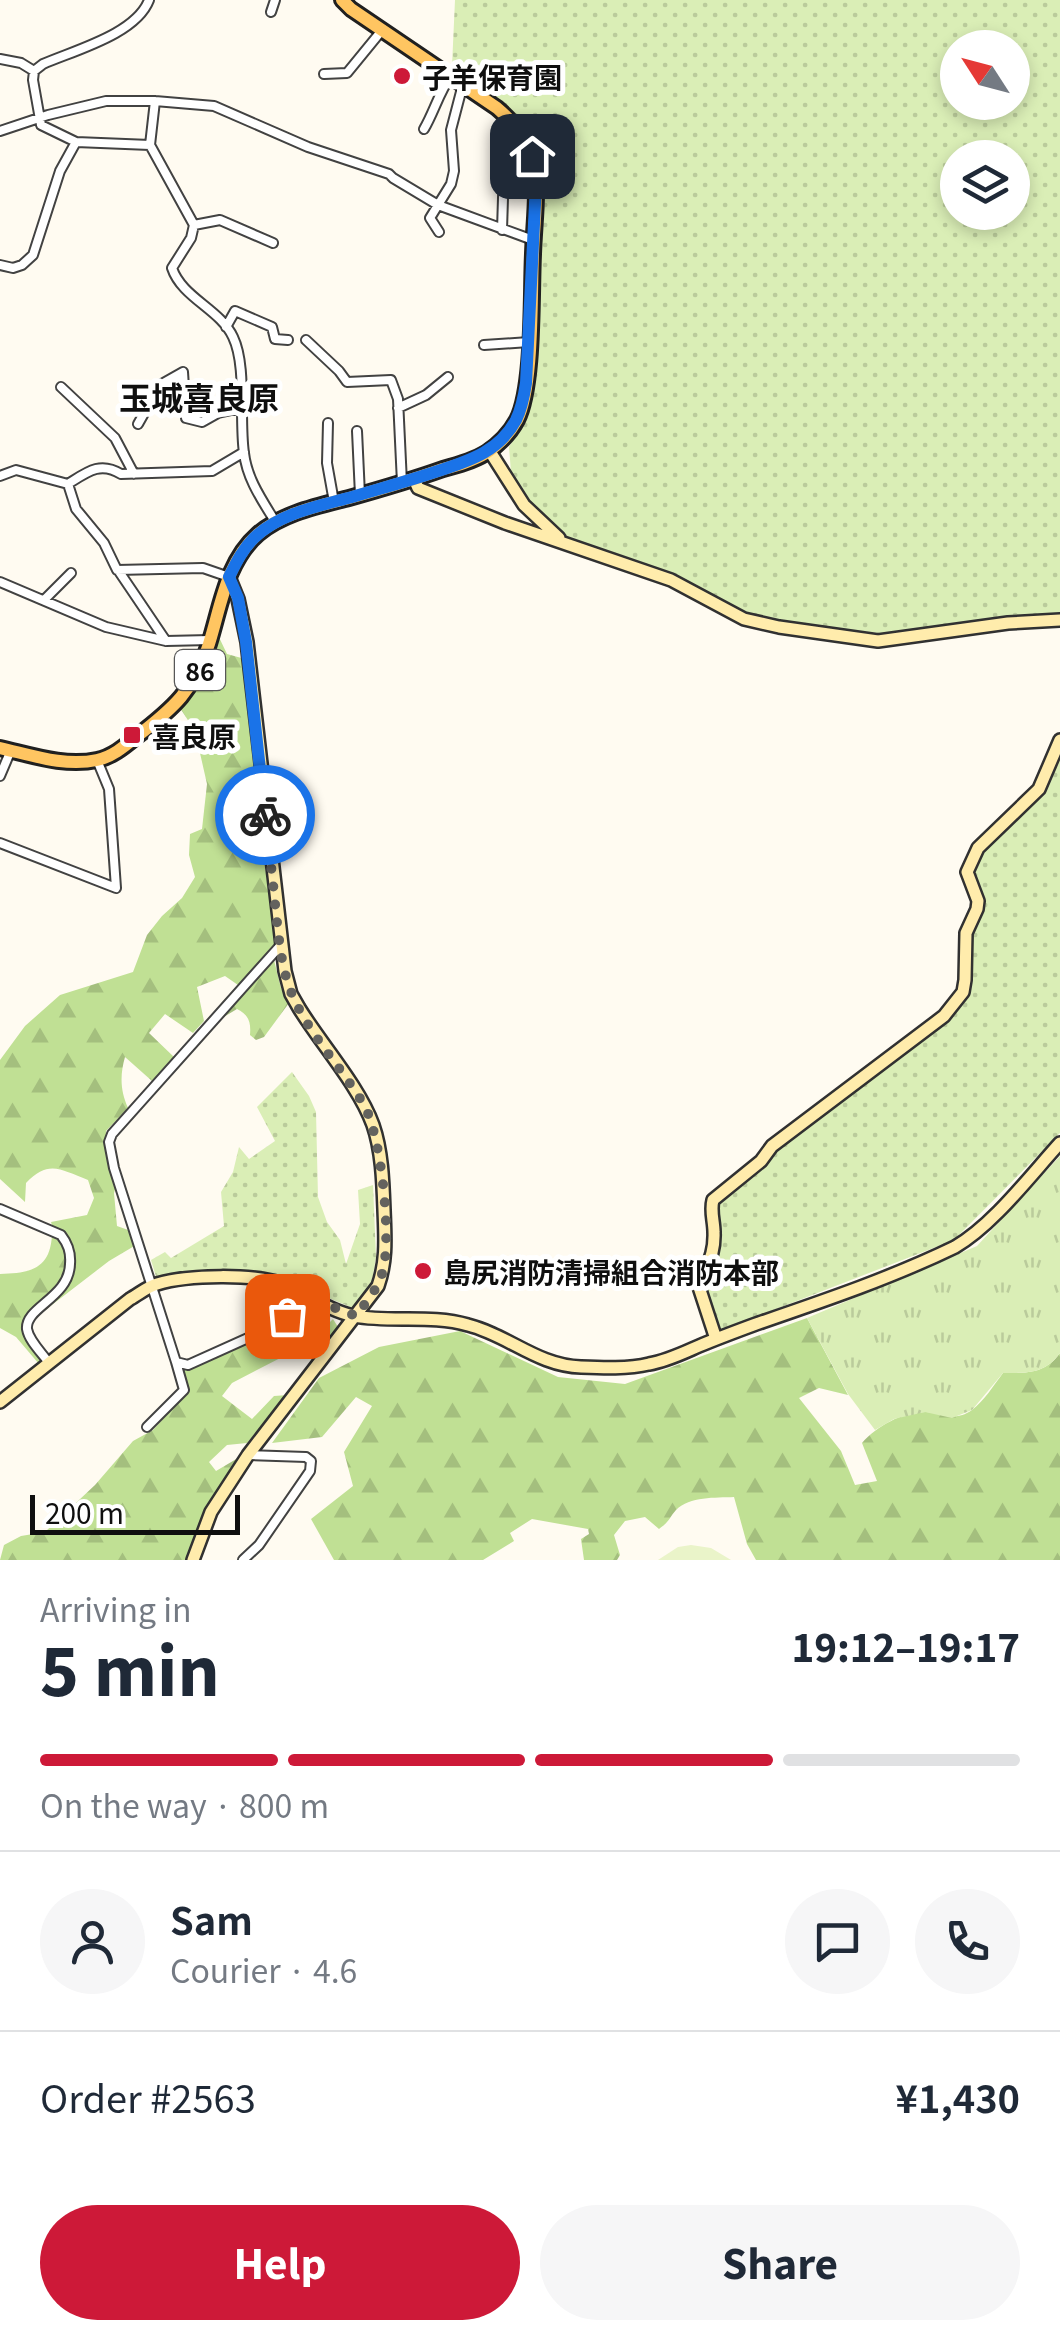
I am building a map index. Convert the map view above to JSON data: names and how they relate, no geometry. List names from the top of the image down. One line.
{"streets":{"main road":["86"]},"districts":["玉城喜良原"],"places":{"other":["子羊保育園","島尻消防清掃組合消防本部"],"transit":["喜良原"]},"scale_bar":"200 m","north":"top left","page":{"scale":"200 m","heading":["5 min","Arriving in","19:12–19:17"],"panel":["Sam","Courier · 4.6","Order #2563","¥1,430"],"bar":"On the way · 800 m","buttons":["Help","Share"]}}
